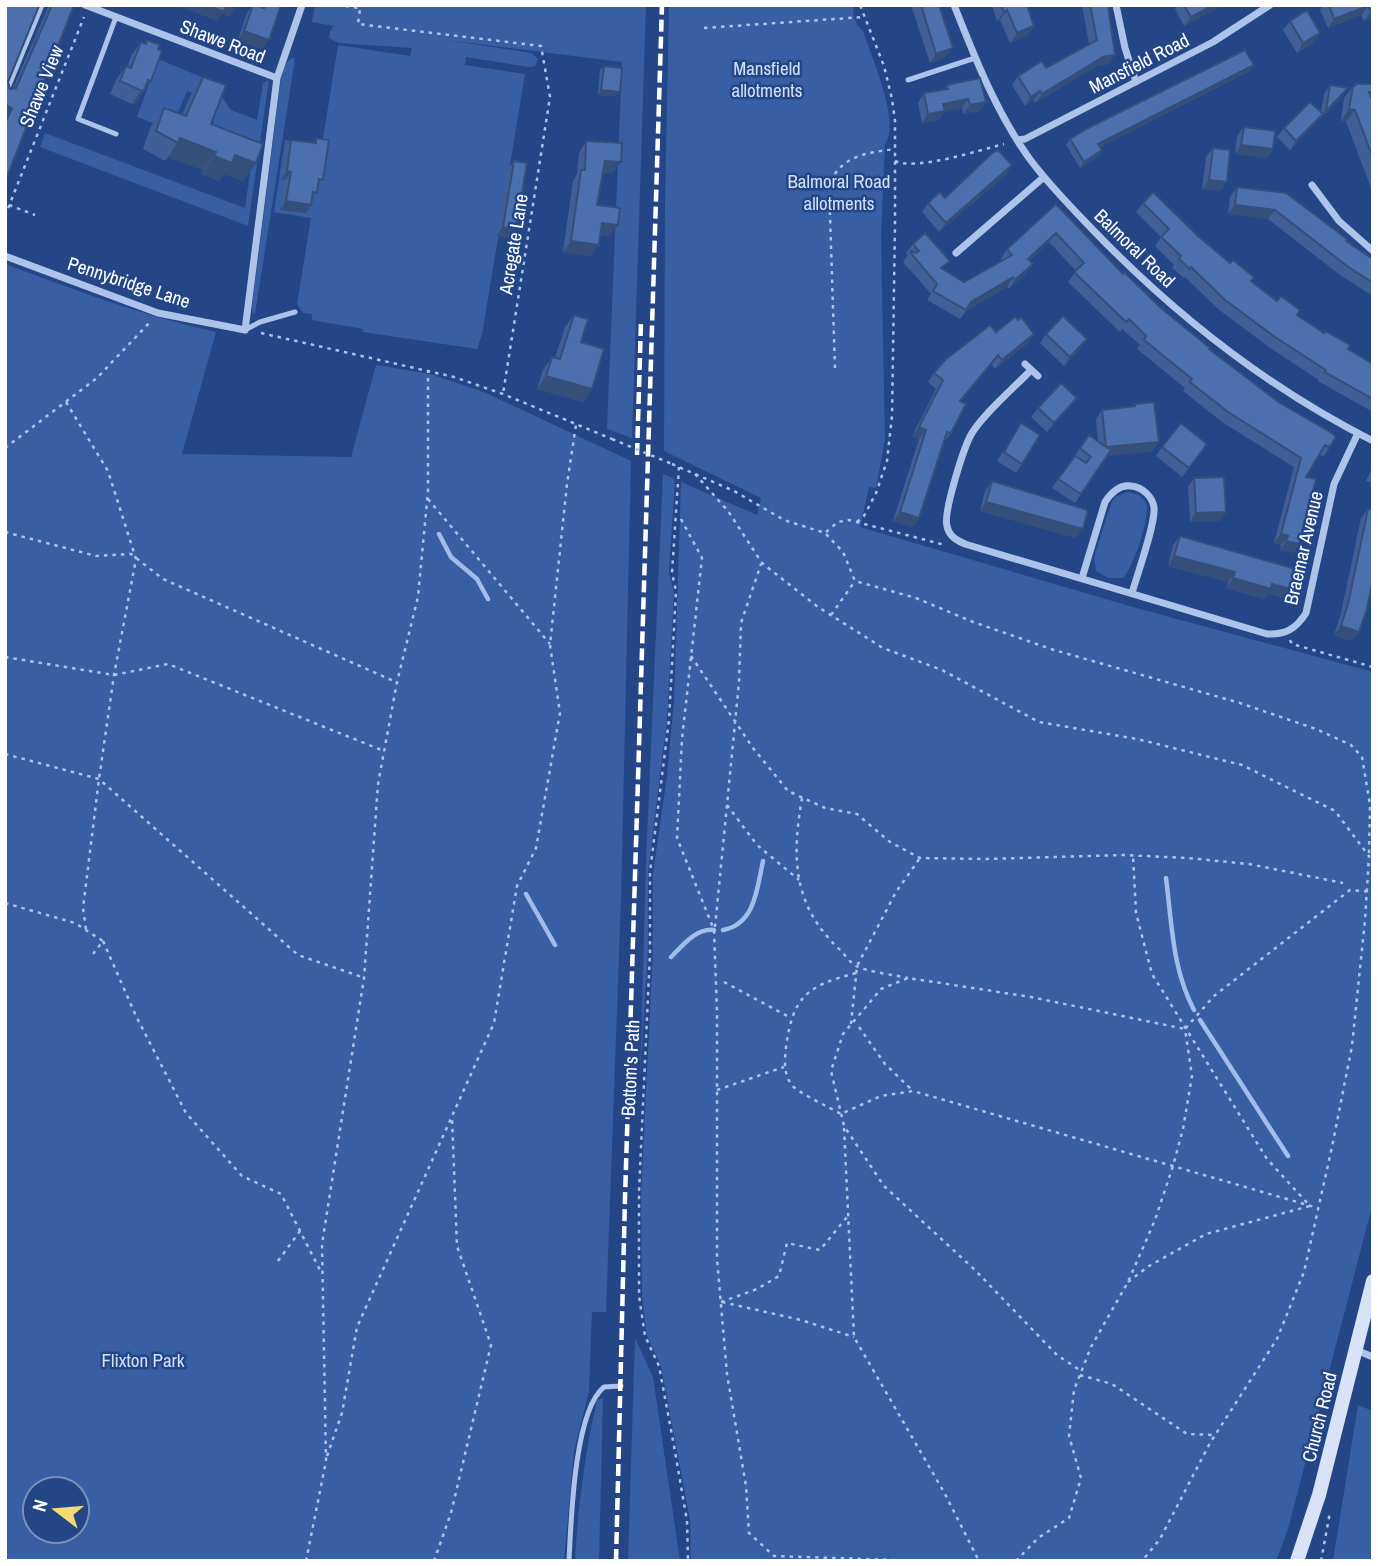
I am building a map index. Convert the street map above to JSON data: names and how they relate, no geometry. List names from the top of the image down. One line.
{"streets":{"main road":["Church Road"],"street":["Shawe Road","Mansfield Road","Balmoral Road","Pennybridge Lane","Braemar Avenue"],"path":["Shawe View","Acregate Lane","Bottom's Path"]},"crossings":[["Shawe Road","Shawe View"],["Mansfield Road","Balmoral Road"],["Balmoral Road","Braemar Avenue"]],"parks":["Mansfield allotments","Balmoral Road allotments","Flixton Park"],"north":"left"}
